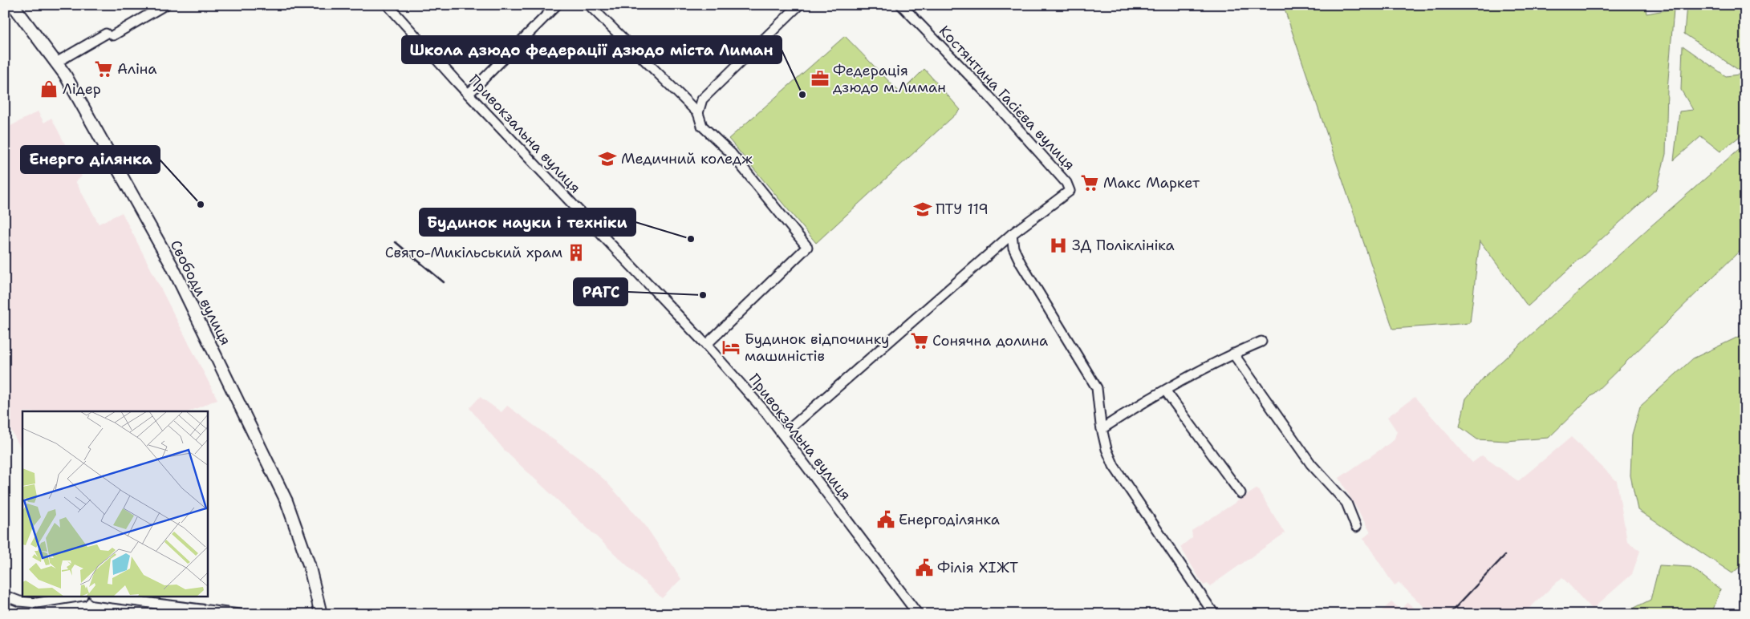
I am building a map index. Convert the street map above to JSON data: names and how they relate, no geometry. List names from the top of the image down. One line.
{"streets":{"main road":["Свободи вулиця"],"street":["Костянтина Гасієва вулиця","Привокзальна вулиця"]},"places":{"supermarket":["Аліна","Макс Маркет","Сонячна долина"],"office":["Федерація дзюдо м.Лиман"],"shop":["Лідер"],"other":["Школа дзюдо федерації дзюдо міста Лиман","Енерго ділянка","Будинок науки і техніки","РАГС"],"school or university":["Медичний коледж","ПТУ 119"],"hospital":["ЗД Поліклініка"],"building":["Свято-Микільський храм"],"hotel":["Будинок відпочинку машиністів"],"public building":["Енергоділянка","Філія ХІЖТ"]}}
